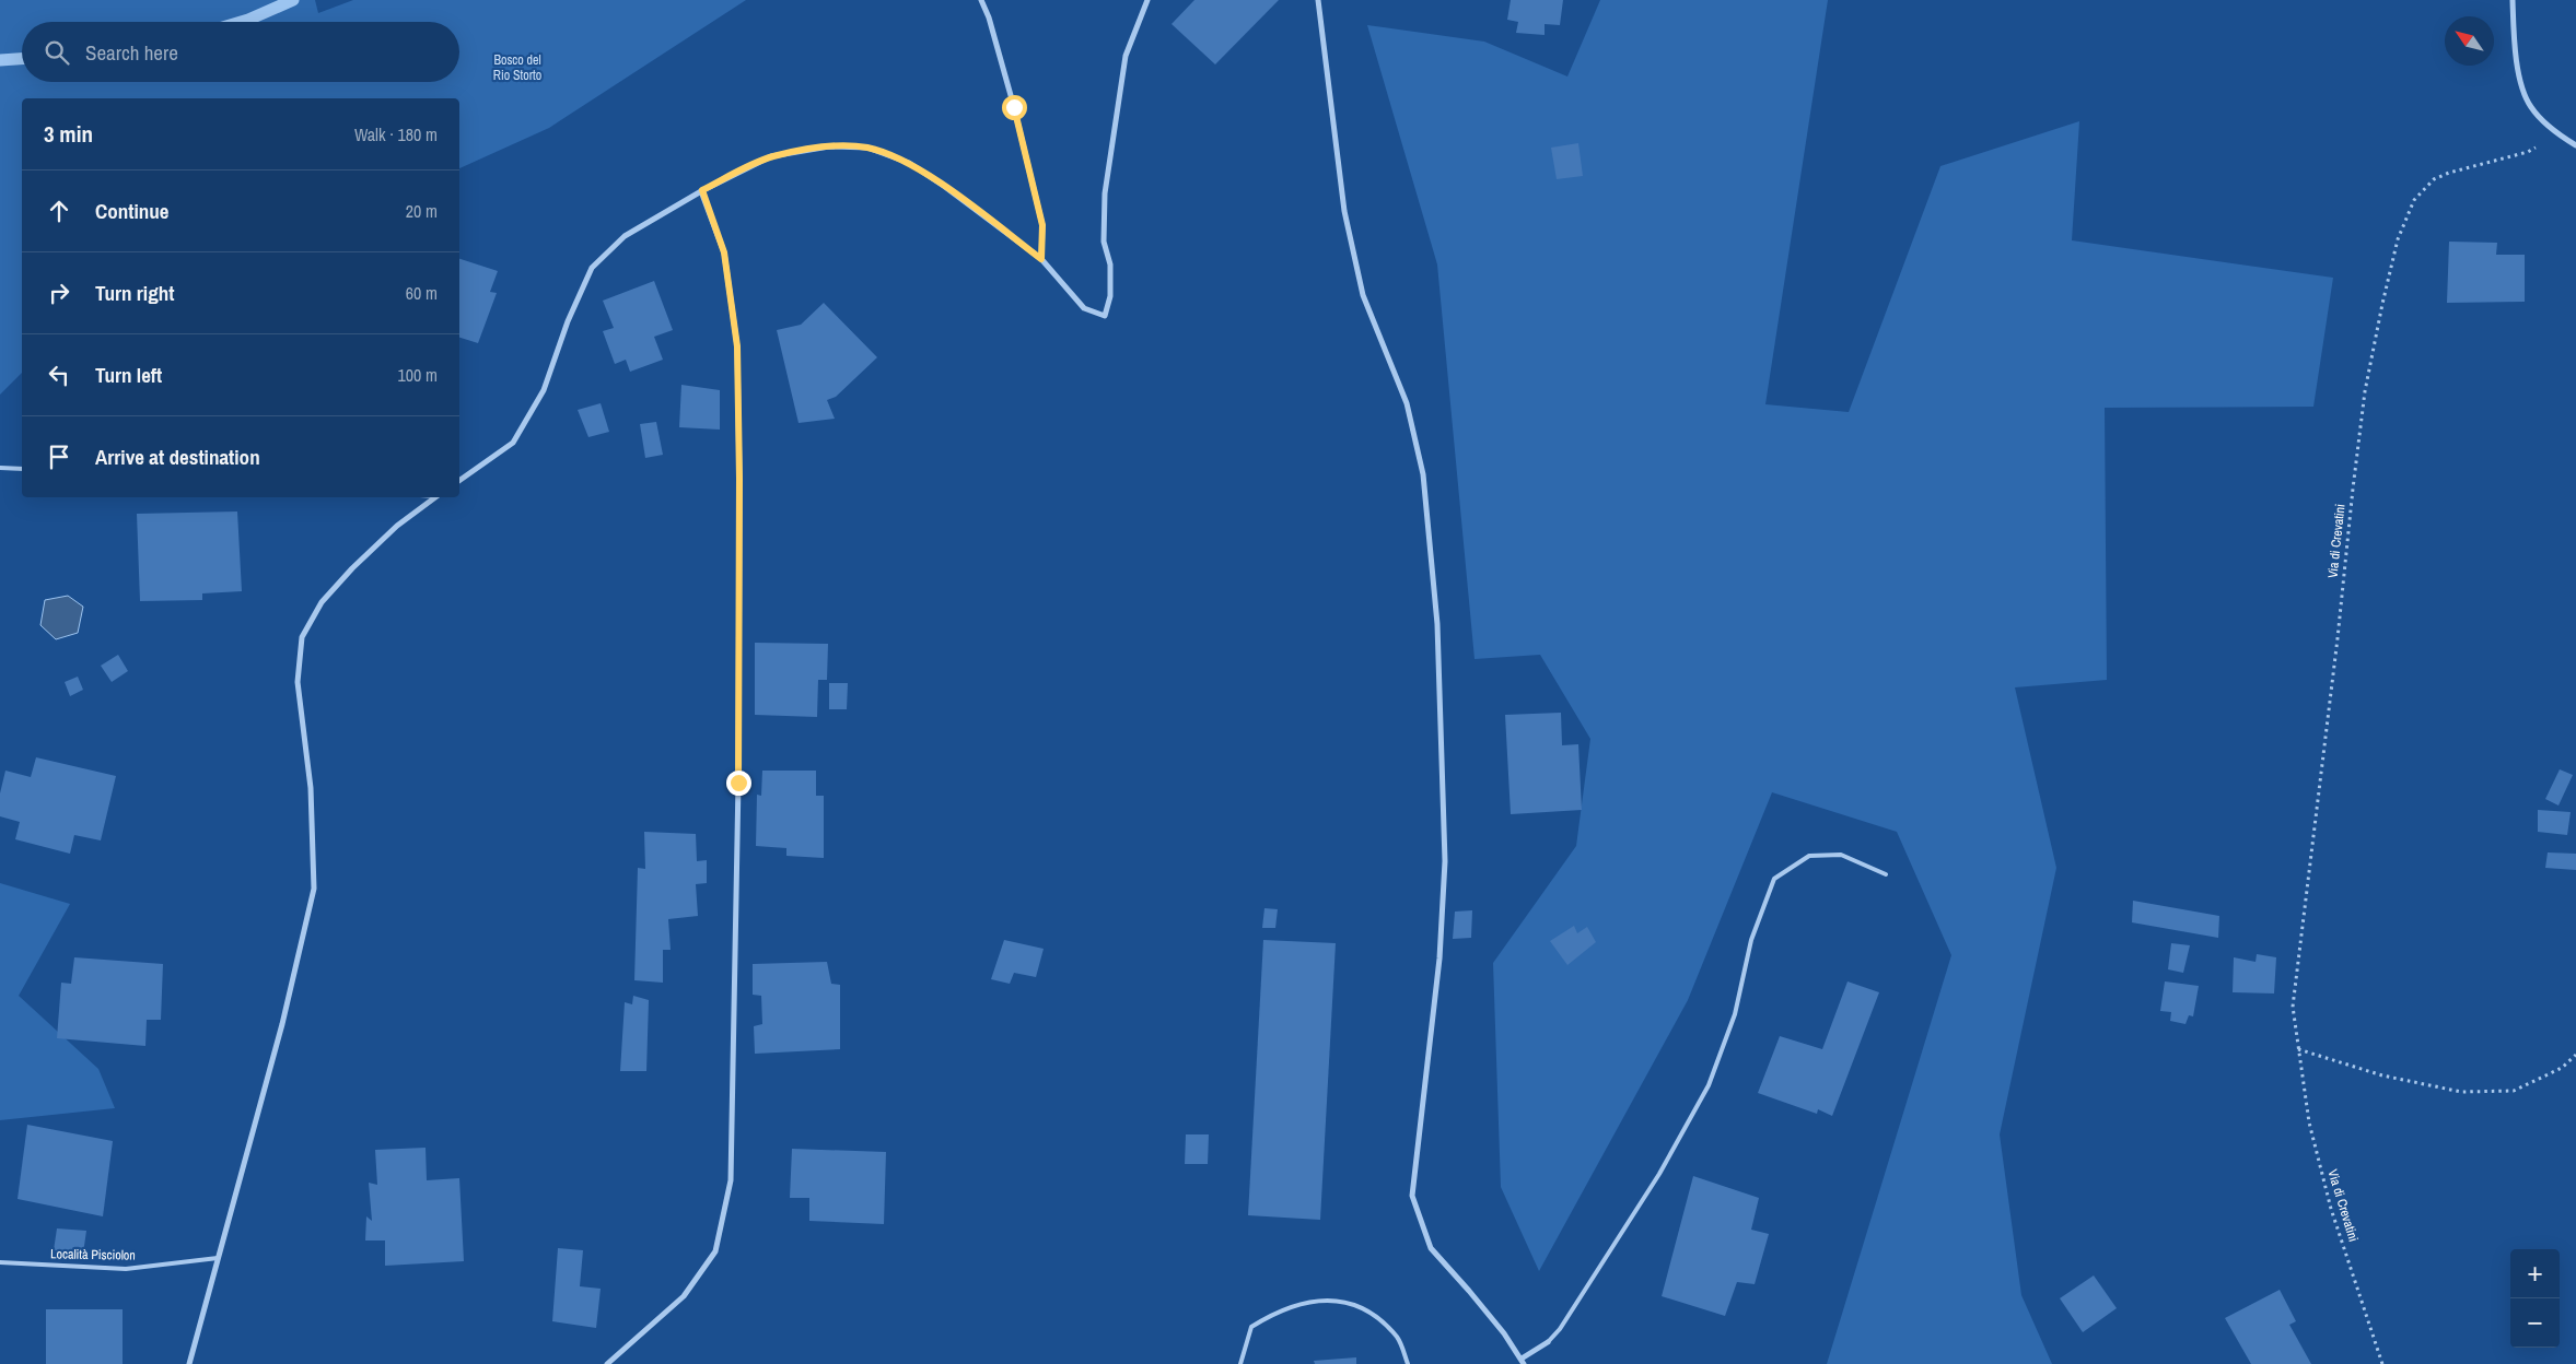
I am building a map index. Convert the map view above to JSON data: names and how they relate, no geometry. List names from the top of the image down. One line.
{"streets":{"lane":["Località Pisciolon"],"path":["Via di Crevatini"]},"parks":["Bosco del Rio Storto"],"north":"top left","page":{"search":"Search here","heading":["3 min","Walk · 180 m"],"list":[["Continue","20 m"],["Turn right","60 m"],["Turn left","100 m"],"Arrive at destination"],"map_buttons":["+","−"]}}
